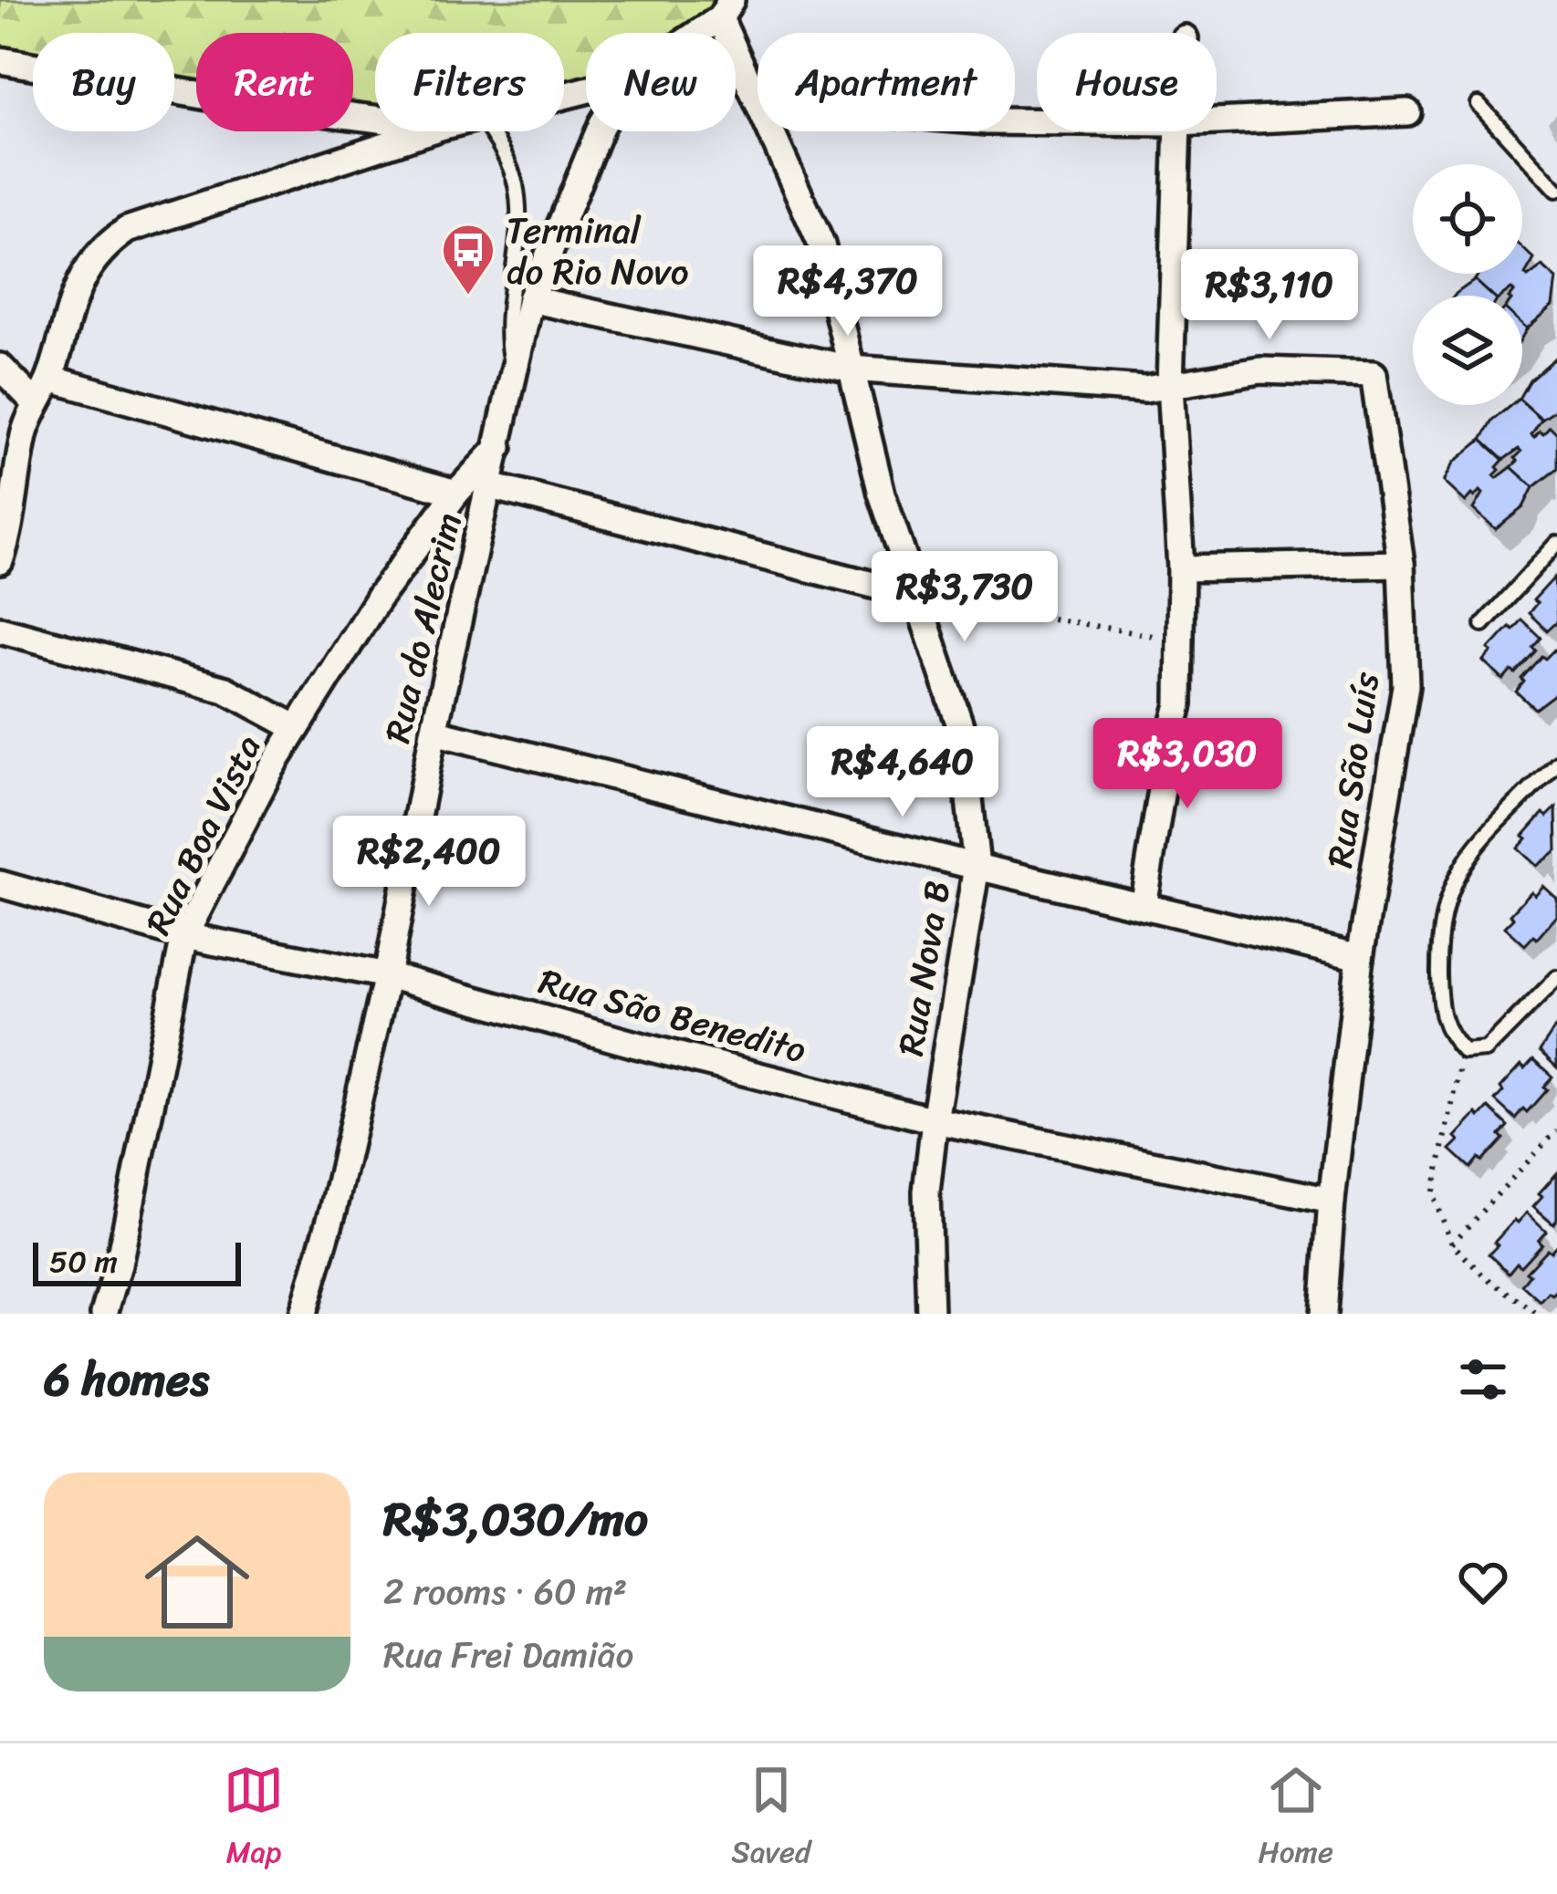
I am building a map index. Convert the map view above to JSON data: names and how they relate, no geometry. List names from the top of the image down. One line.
{"streets":{"street":["Rua do Alecrim","Rua São Luís","Rua Boa Vista","Rua Nova B","Rua São Benedito"]},"crossings":[["Rua do Alecrim","Rua Boa Vista"],["Rua do Alecrim","Rua Nova B"],["Rua do Alecrim","Rua São Benedito"],["Rua São Luís","Rua São Benedito"],["Rua Boa Vista","Rua São Benedito"],["Rua Nova B","Rua São Benedito"]],"places":{"bus stop":["Terminal do Rio Novo"]},"scale_bar":"50 m","page":{"chip":["Buy","Rent","Filters","New","Apartment","House"],"price":["R$4,370","R$3,110","R$3,730","R$3,030","R$4,640","R$2,400"],"scale":"50 m","heading":"6 homes","list":[{"name":"R$3,030/mo","note":"2 rooms · 60 m² · Rua Frei Damião"}],"tabs":["Map","Saved","Home"]}}
